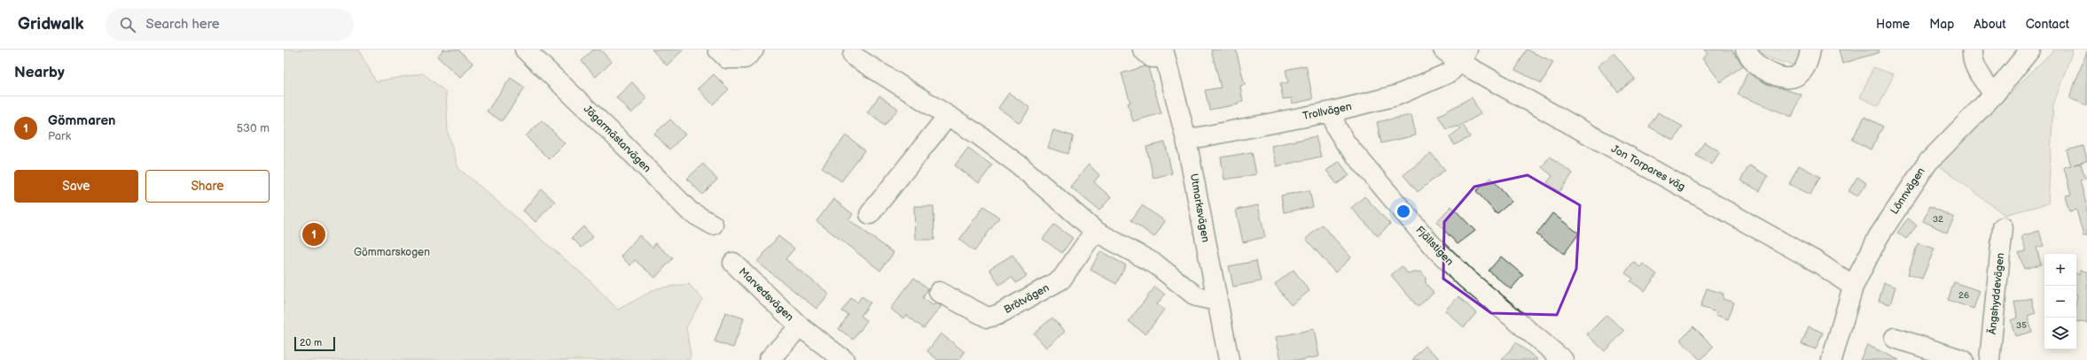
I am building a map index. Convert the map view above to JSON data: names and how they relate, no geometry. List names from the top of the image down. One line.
{"streets":{"street":["Trollvägen","Jägarmästarvägen","Jon Torpares väg","Lönnvägen","Utmarksvägen","Fjällstigen","Ängshyddevägen","Marvedsvägen","Brötvägen"]},"crossings":[["Trollvägen","Jon Torpares väg"],["Trollvägen","Utmarksvägen"],["Trollvägen","Fjällstigen"],["Jon Torpares väg","Lönnvägen"]],"parks":["Gömmarskogen"],"house_numbers":["32","26","35"],"scale_bar":"20 m","page":{"header":"Gridwalk","search":"Search here","nav":["Home","Map","About","Contact"],"heading":"Nearby","list":[{"mark":"1","name":"Gömmaren","note":"Park","value":"530 m"}],"buttons":["Save","Share"],"pins":"1","map_buttons":["+","−"],"scale":"20 m"}}
